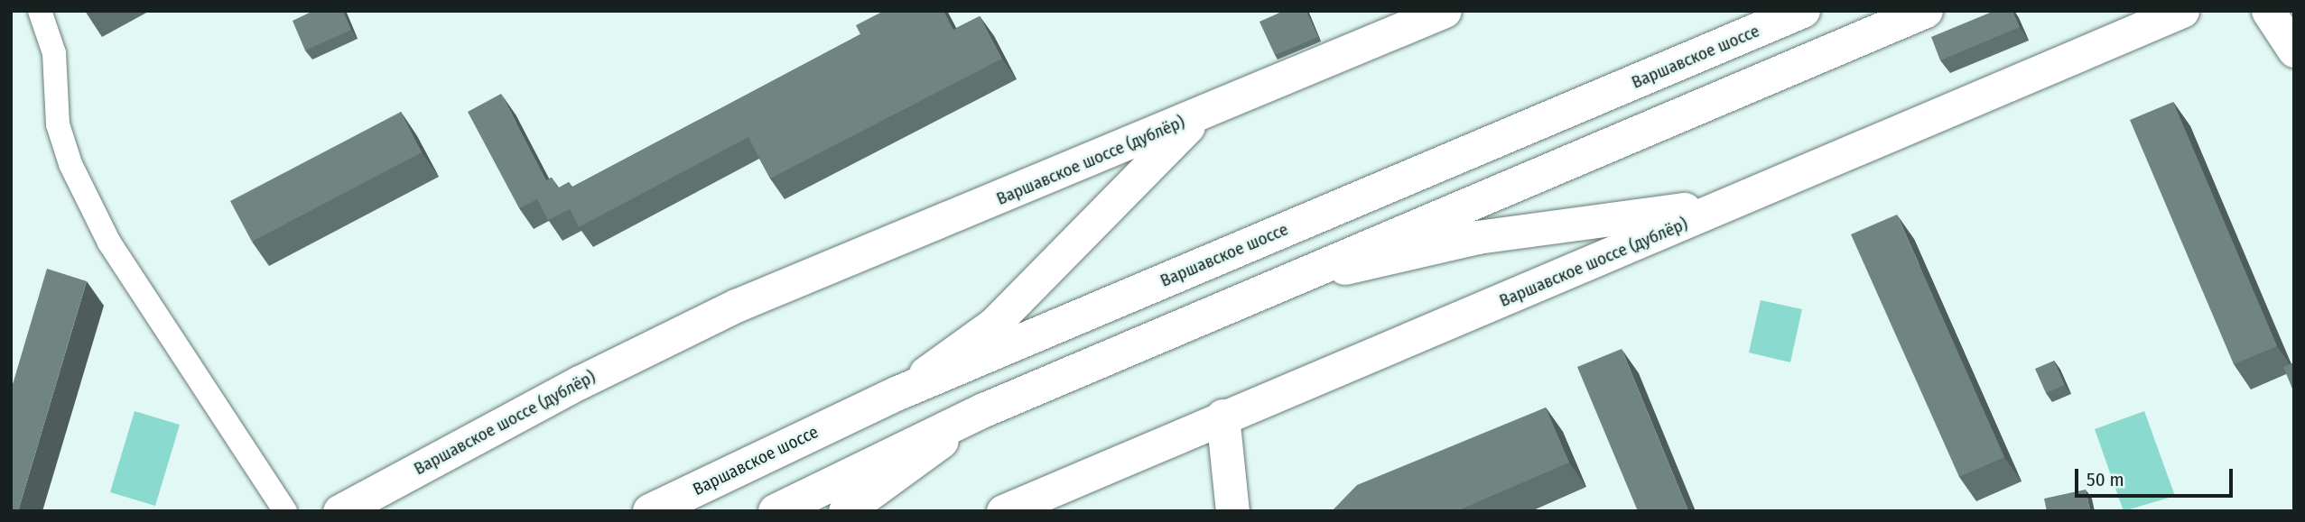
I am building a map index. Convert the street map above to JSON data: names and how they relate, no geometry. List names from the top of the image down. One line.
{"streets":{"main road":["Варшавское шоссе","Варшавское шоссе (дублёр)"]},"scale_bar":"50 m"}
